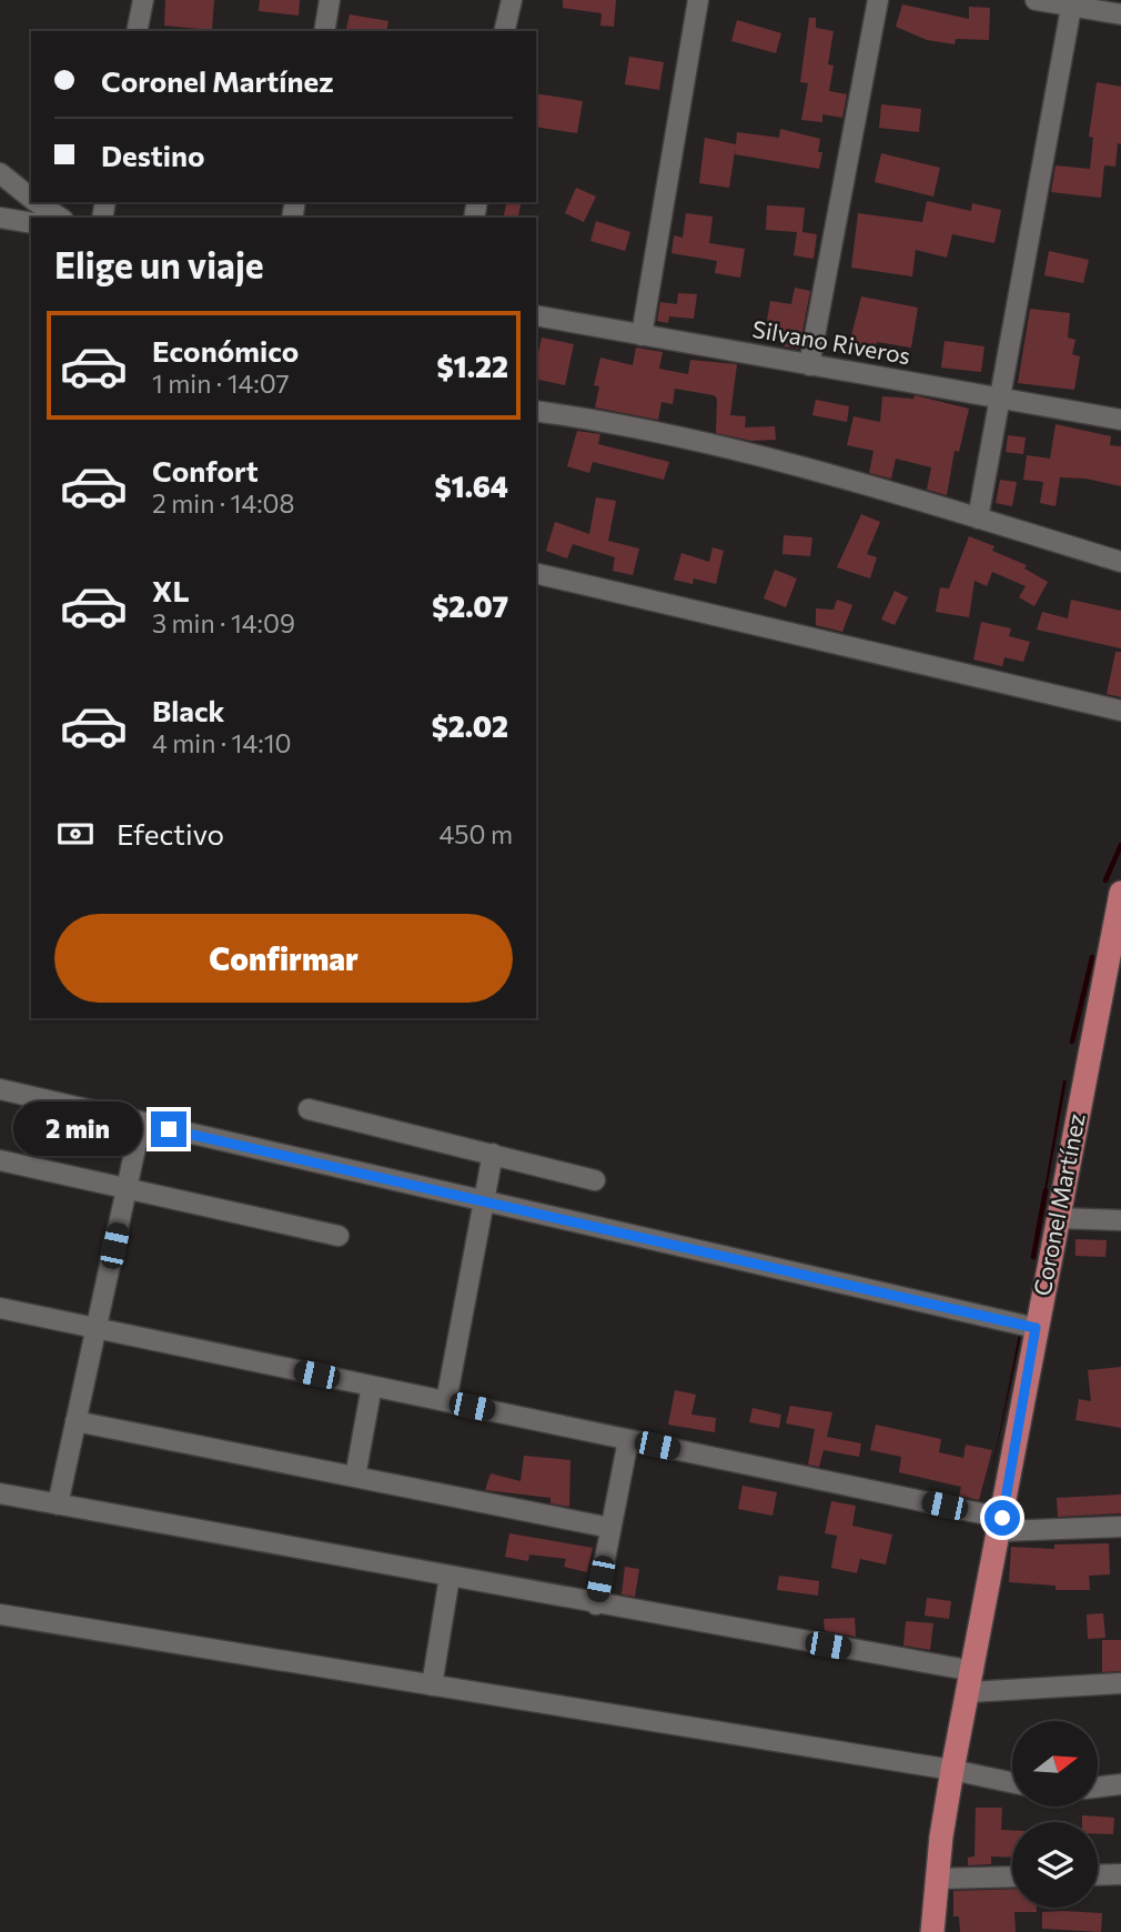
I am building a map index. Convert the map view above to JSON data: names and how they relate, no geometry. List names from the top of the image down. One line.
{"streets":{"main road":["Coronel Martínez"],"street":["Silvano Riveros"]},"north":"right","page":{"banner":["Coronel Martínez","Destino"],"heading":"Elige un viaje","list":[{"name":"Económico","note":"1 min · 14:07","value":"$1.22"},{"name":"Confort","note":"2 min · 14:08","value":"$1.64"},{"name":"XL","note":"3 min · 14:09","value":"$2.07"},{"name":"Black","note":"4 min · 14:10","value":"$2.02"}],"pay":["Efectivo","450 m"],"buttons":"Confirmar","bubble":"2 min"}}
